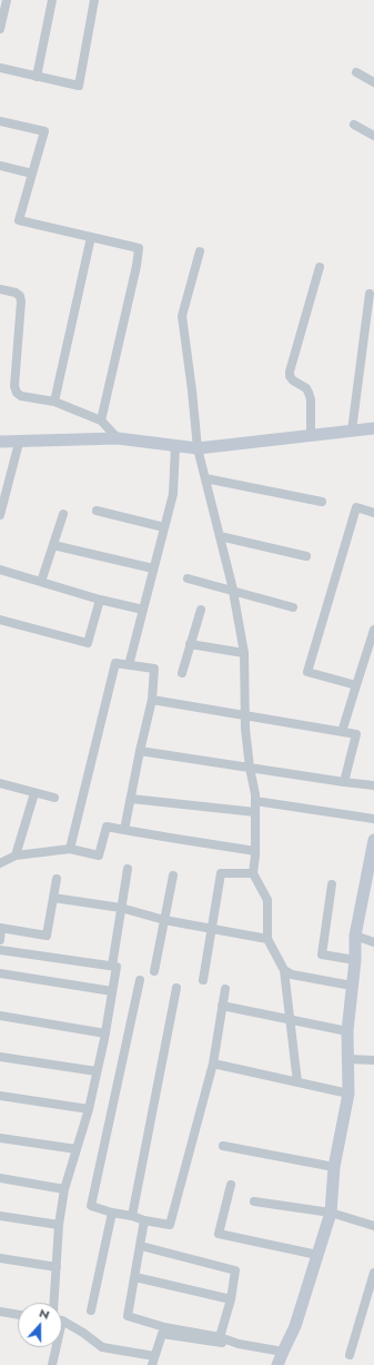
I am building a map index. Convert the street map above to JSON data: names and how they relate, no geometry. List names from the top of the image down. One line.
{"north":"top"}
